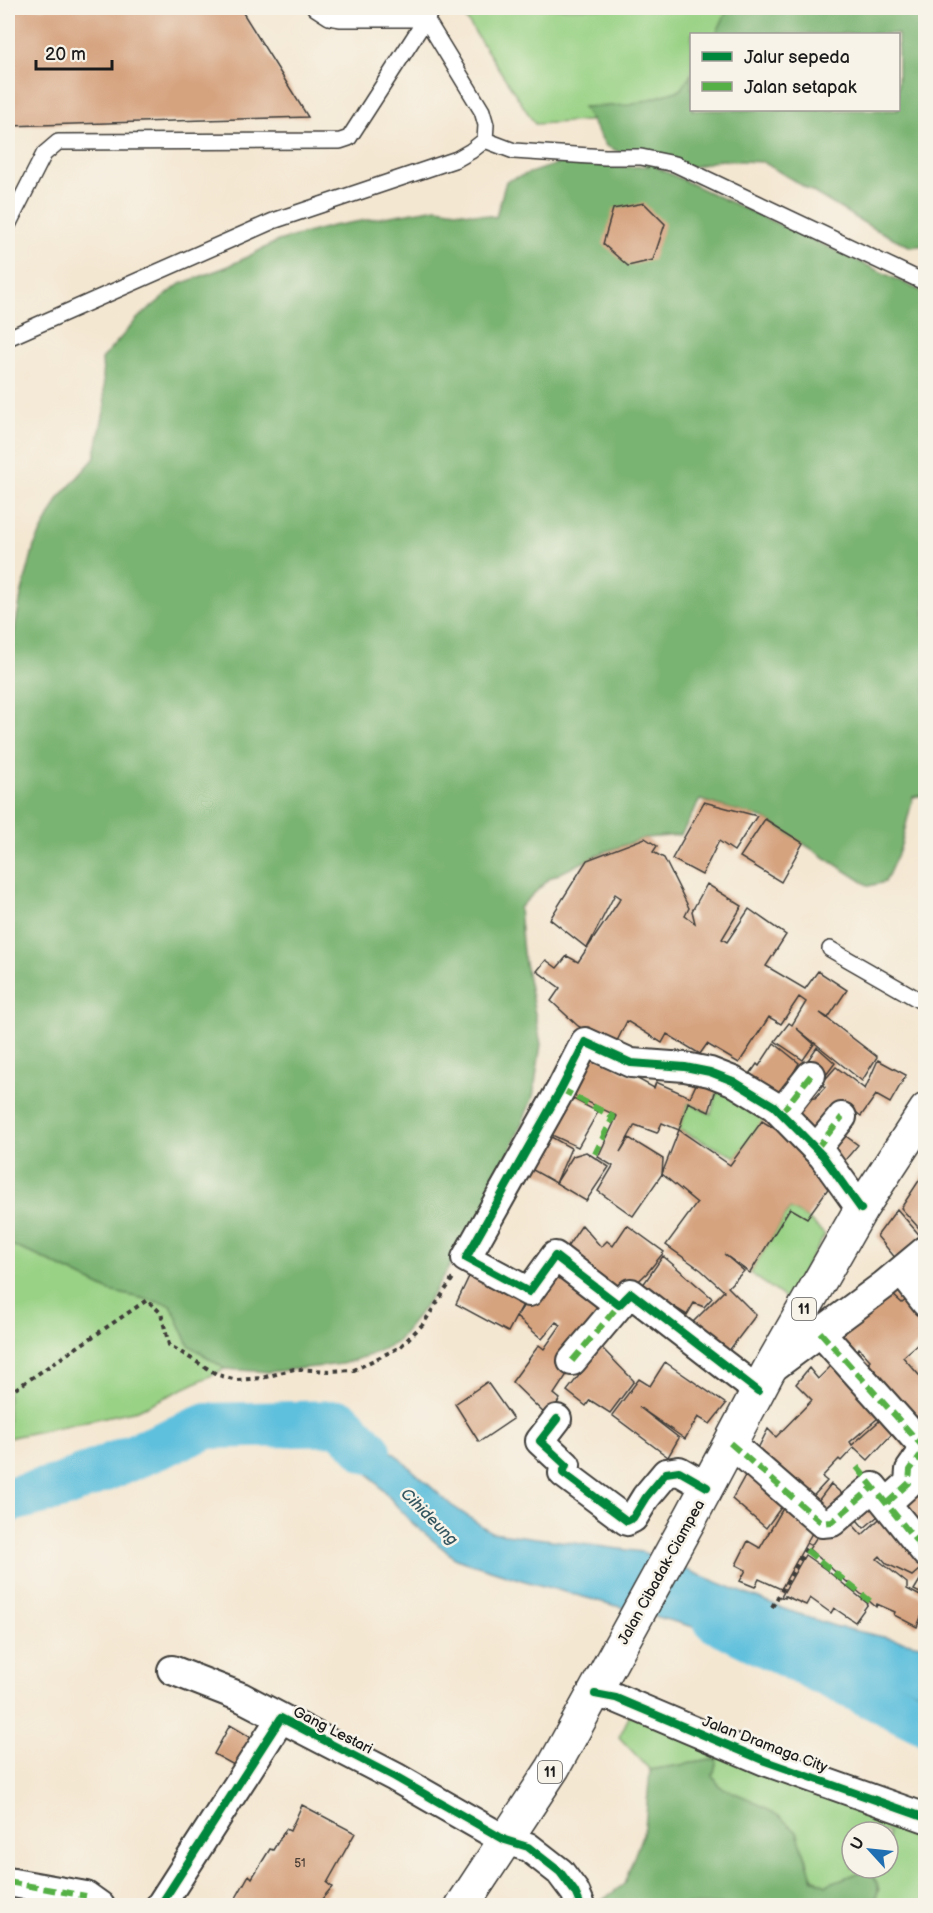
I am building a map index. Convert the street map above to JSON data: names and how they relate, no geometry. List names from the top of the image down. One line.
{"streets":{"highway":["11","Jalan Cibadak-Ciampea"],"street":["Gang Lestari","Jalan Dramaga City"]},"crossings":[["Jalan Cibadak-Ciampea","Gang Lestari"],["Jalan Cibadak-Ciampea","Jalan Dramaga City"]],"water":["Cihideung"],"house_numbers":["51"],"legend":["Jalur sepeda","Jalan setapak"],"scale_bar":"20 m","north":"top left"}
